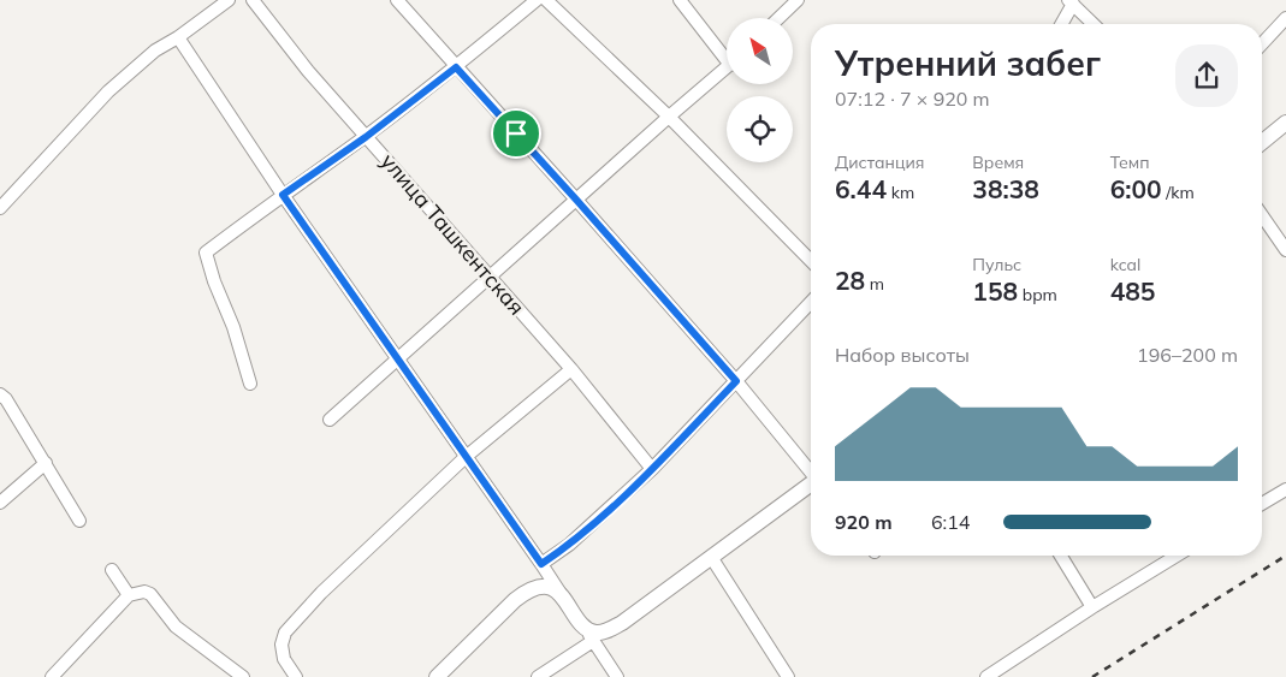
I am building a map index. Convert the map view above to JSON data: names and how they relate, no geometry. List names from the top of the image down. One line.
{"streets":{"street":["улица Ташкентская"]},"north":"top left","page":{"heading":["Утренний забег","07:12 · 7 × 920 m"],"stats":[["Дистанция","6.44 km"],["Время","38:38"],["Темп","6:00 /km"],["28 m"],["Пульс","158 bpm"],["kcal","485"]],"chart":["Набор высоты","196–200 m"],"list":[{"name":"920 m","note":"6:14"}]}}
